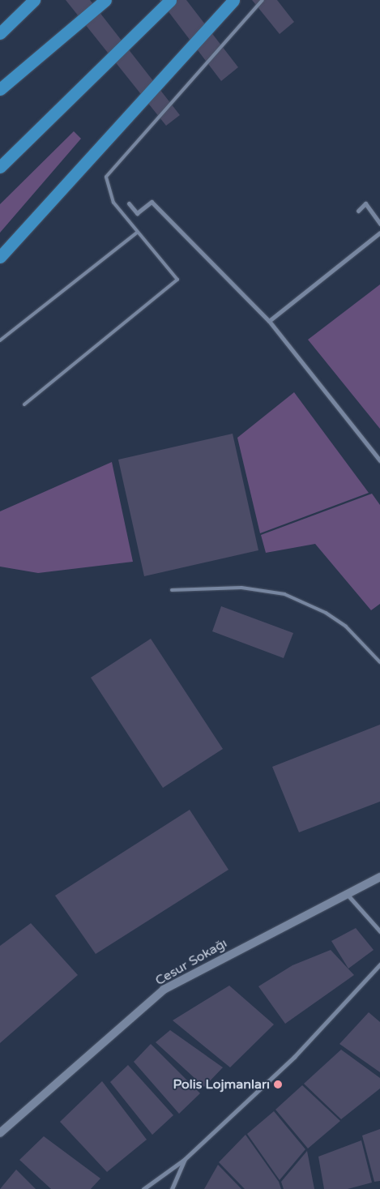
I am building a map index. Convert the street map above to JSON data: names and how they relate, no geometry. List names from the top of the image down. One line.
{"streets":{"street":["Cesur Sokağı"]},"places":["Polis Lojmanları"]}
